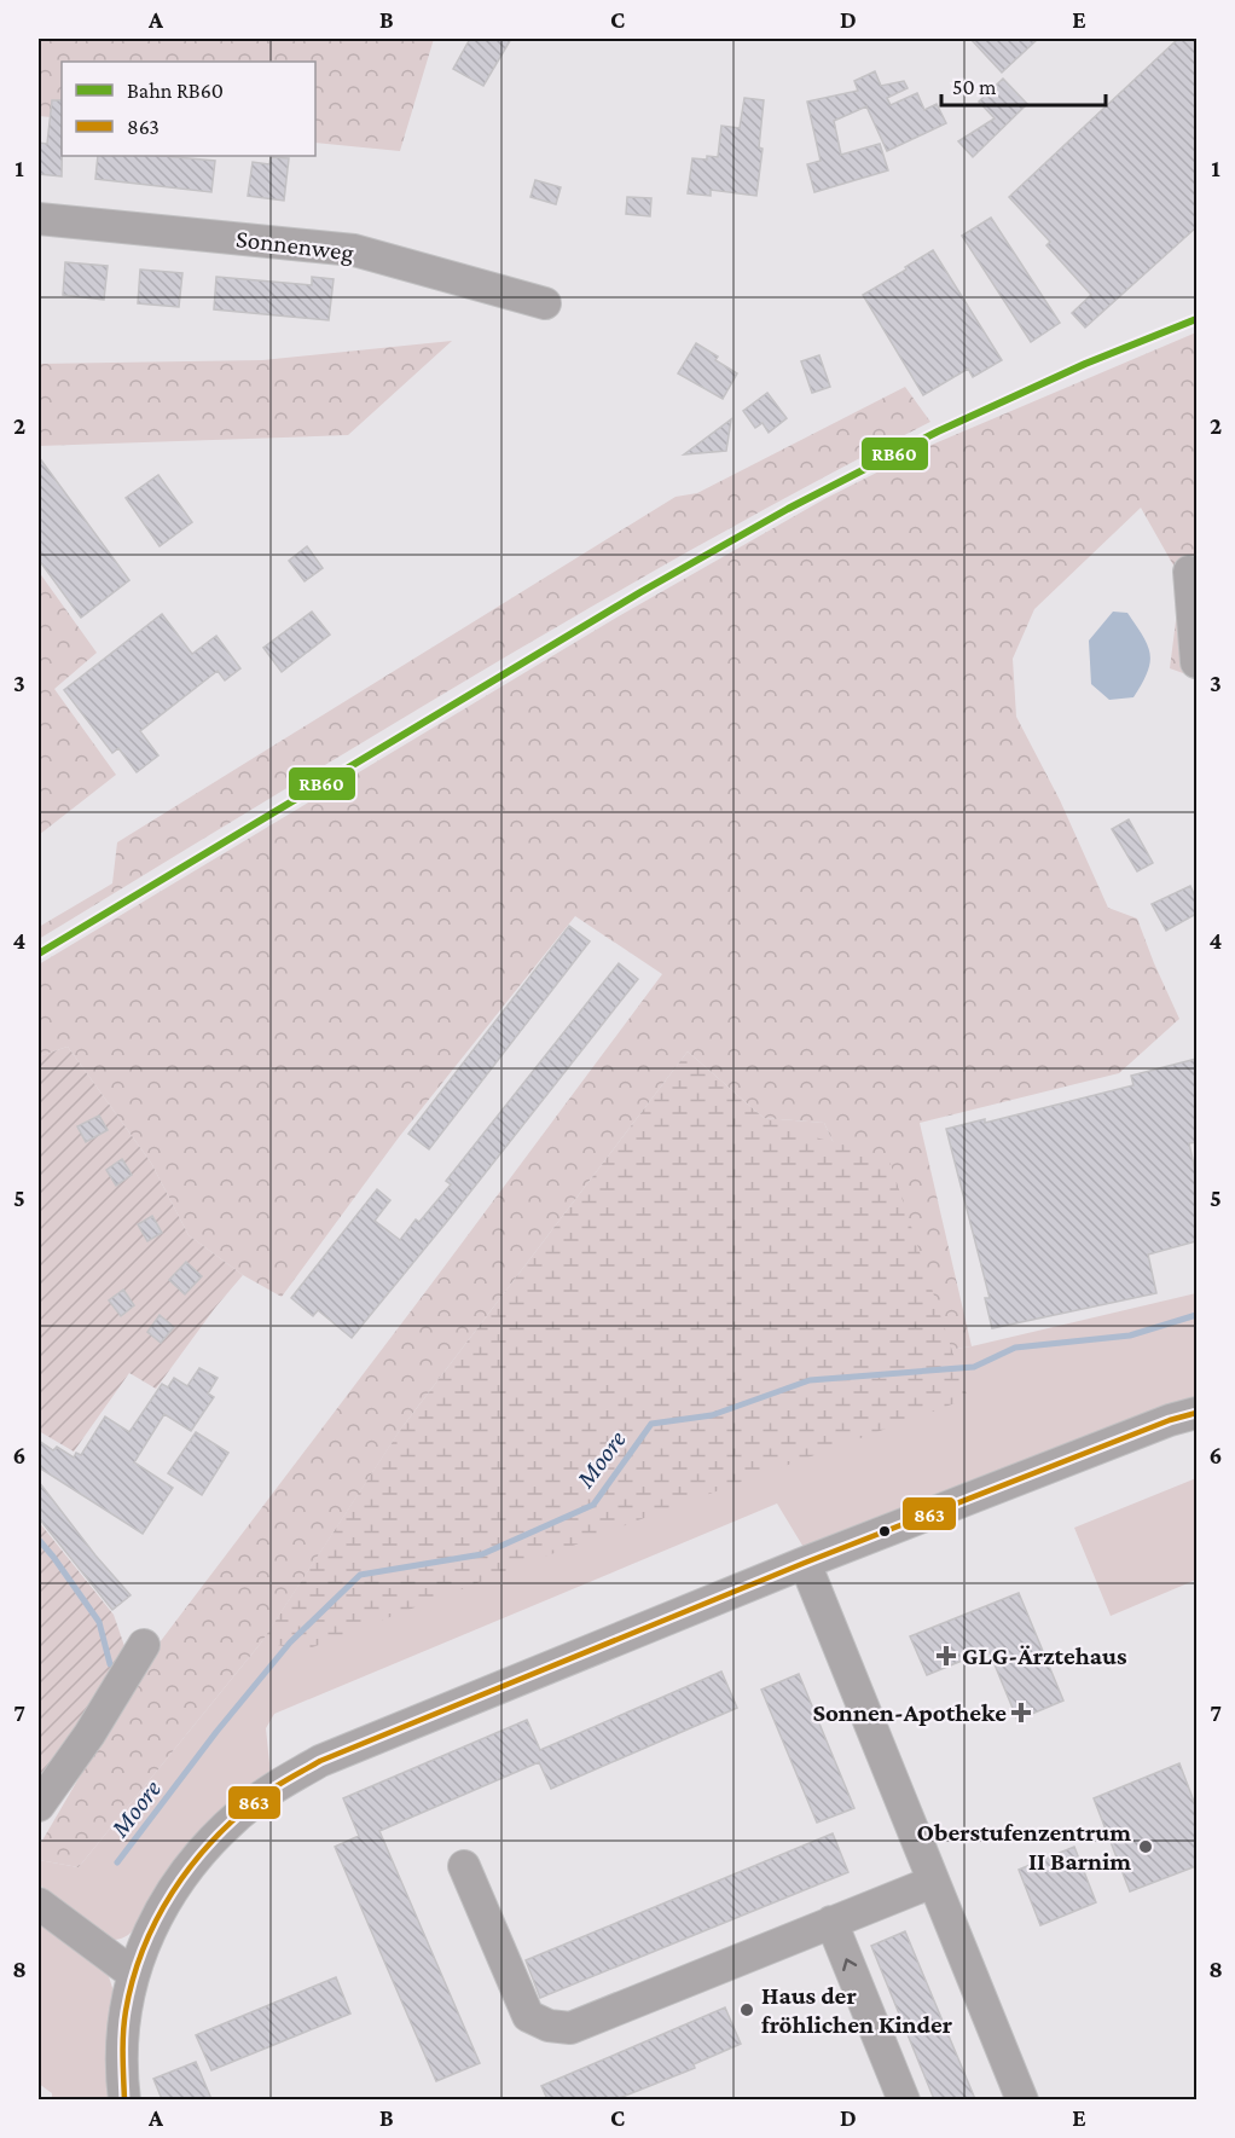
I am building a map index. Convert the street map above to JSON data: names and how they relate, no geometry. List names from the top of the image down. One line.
{"streets":{"street":["Sonnenweg"]},"water":["Moore"],"places":{"health":["GLG-Ärztehaus","Sonnen-Apotheke"],"other":["Oberstufenzentrum II Barnim","Haus der fröhlichen Kinder"]},"lines":["rail line RB60","transit line 863"],"legend":["Bahn RB60","863"],"scale_bar":"50 m","grid":{"columns":["A","B","C","D","E"],"rows":["1","2","3","4","5","6","7","8"]}}
